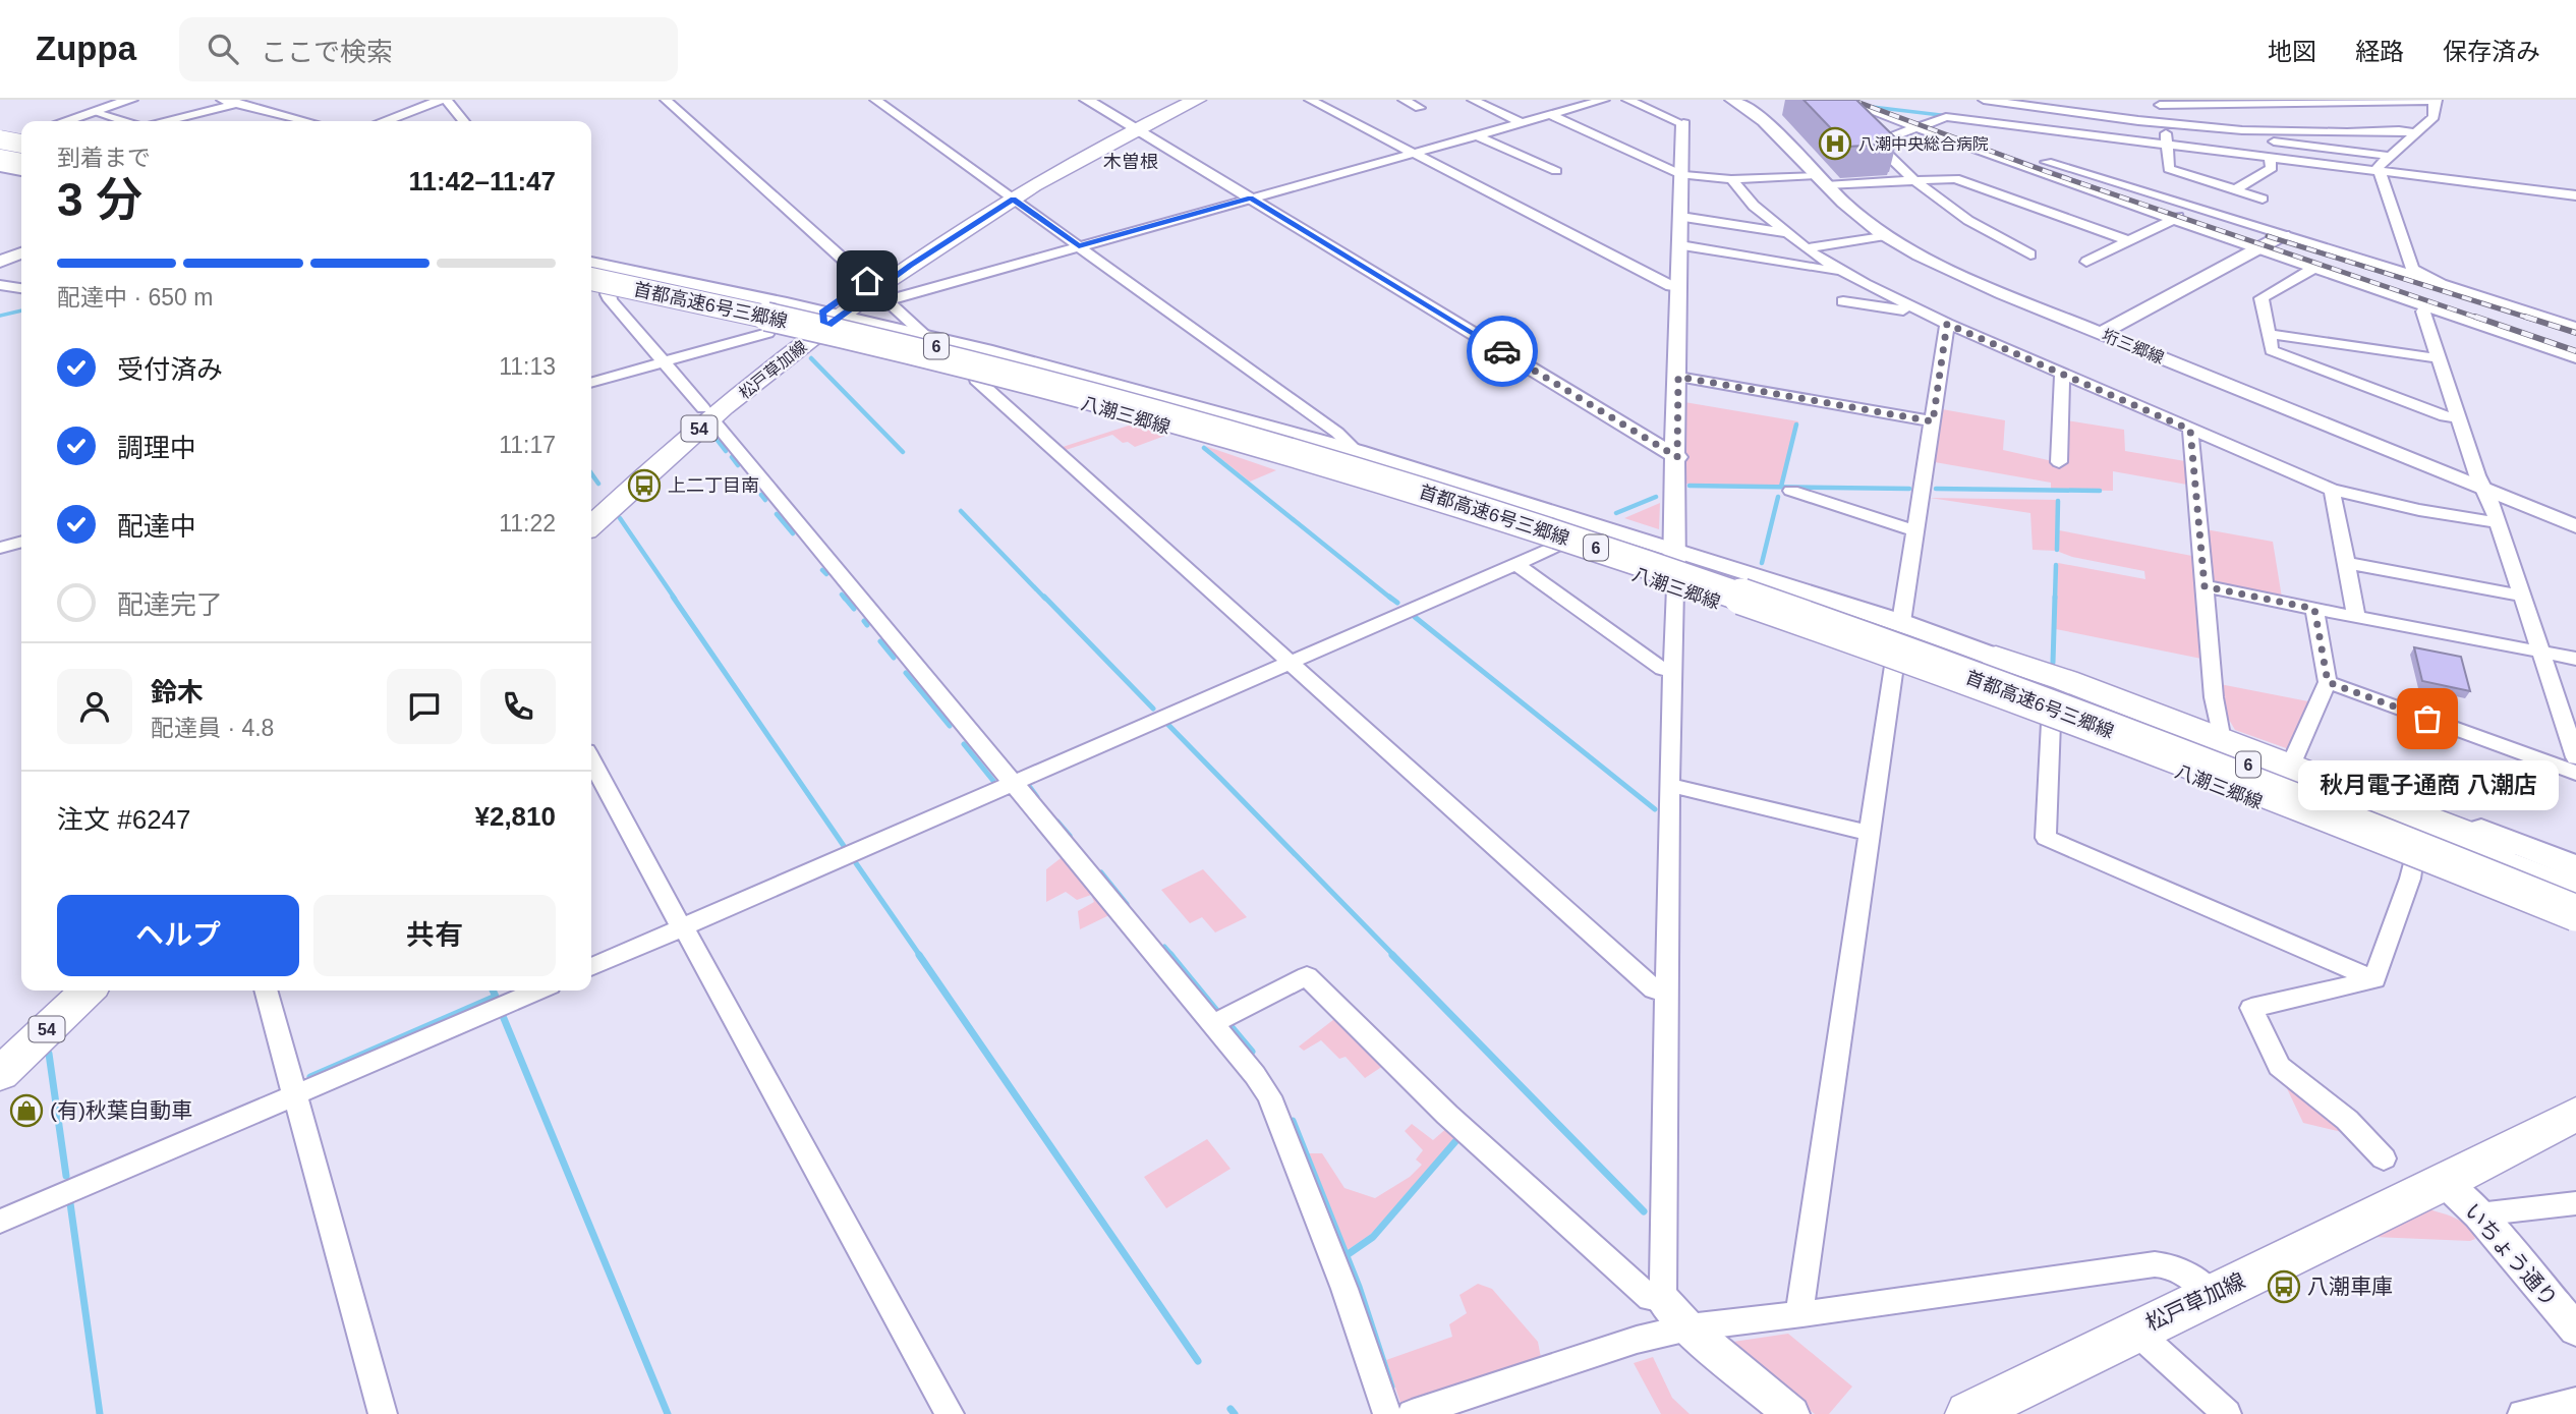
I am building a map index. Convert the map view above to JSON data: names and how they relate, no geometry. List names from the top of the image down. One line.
{"streets":{"highway":["首都高速6号三郷線","6"],"main road":["松戸草加線","八潮三郷線","54"],"street":["垳三郷線","いちょう通り"]},"crossings":[["首都高速6号三郷線","八潮三郷線"],["松戸草加線","八潮三郷線"],["松戸草加線","いちょう通り"]],"districts":["木曽根"],"places":{"hospital":["八潮中央総合病院"],"bus stop":["上二丁目南","八潮車庫"],"other":["秋月電子通商 八潮店"],"shop":["(有)秋葉自動車"]},"page":{"header":"Zuppa","search":"ここで検索","nav":["地図","経路","保存済み"],"heading":["3 分","到着まで","11:42–11:47"],"panel":["鈴木","配達員 · 4.8","注文 #6247","¥2,810"],"bar":"配達中 · 650 m","list":[["受付済み","11:13"],["調理中","11:17"],["配達中","11:22"],"配達完了"],"bubble":"秋月電子通商 八潮店","buttons":["ヘルプ","共有"]}}
